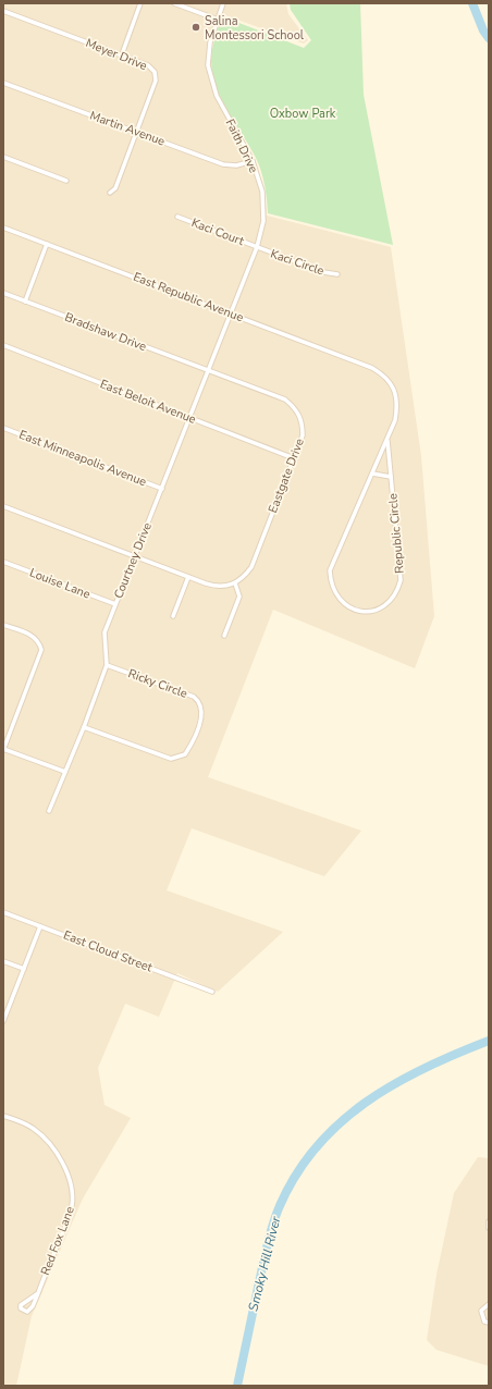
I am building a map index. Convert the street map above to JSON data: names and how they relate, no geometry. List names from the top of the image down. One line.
{"streets":{"street":["Meyer Drive","Martin Avenue","Faith Drive","Kaci Court","Kaci Circle","East Republic Avenue","Bradshaw Drive","East Beloit Avenue","East Minneapolis Avenue","Eastgate Drive","Republic Circle","Courtney Drive","Louise Lane","Ricky Circle","East Cloud Street","Red Fox Lane"]},"crossings":[["Meyer Drive","Martin Avenue"],["Martin Avenue","Faith Drive"],["Faith Drive","Kaci Court"],["Faith Drive","Kaci Circle"],["Faith Drive","East Republic Avenue"],["Faith Drive","Courtney Drive"],["Kaci Court","Kaci Circle"],["East Republic Avenue","Republic Circle"],["East Republic Avenue","Courtney Drive"],["Bradshaw Drive","Eastgate Drive"],["Bradshaw Drive","Courtney Drive"],["East Beloit Avenue","Eastgate Drive"],["East Beloit Avenue","Courtney Drive"],["East Minneapolis Avenue","Courtney Drive"],["Eastgate Drive","Courtney Drive"],["Courtney Drive","Louise Lane"],["Courtney Drive","Ricky Circle"]],"water":["Smoky Hill River"],"parks":["Oxbow Park"],"places":["Salina Montessori School"]}
